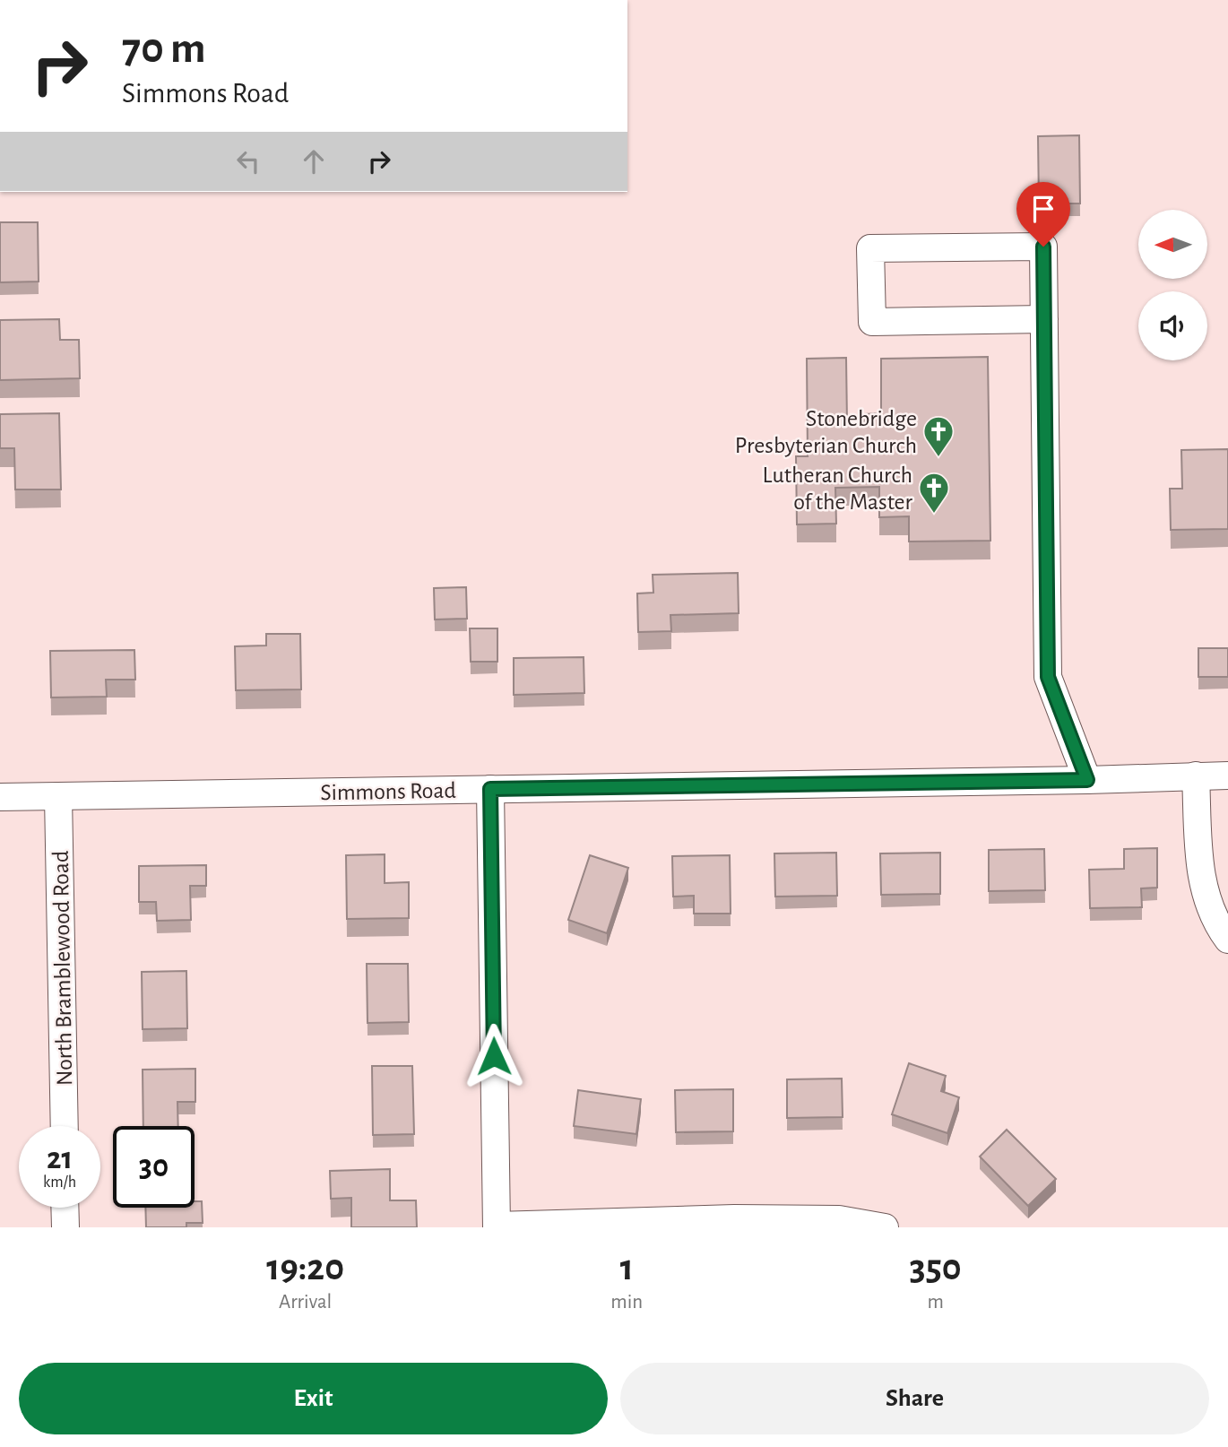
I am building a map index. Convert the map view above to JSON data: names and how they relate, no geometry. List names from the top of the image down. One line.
{"streets":{"street":["Simmons Road","North Bramblewood Road"]},"crossings":[["Simmons Road","North Bramblewood Road"]],"places":{"church":["Stonebridge Presbyterian Church","Lutheran Church of the Master"]},"north":"left","page":{"turn":["70 m","Simmons Road"],"speed":"21 km/h","limit":"30","eta":["19:20","Arrival","1","min","350","m"],"buttons":["Exit","Share"]}}
